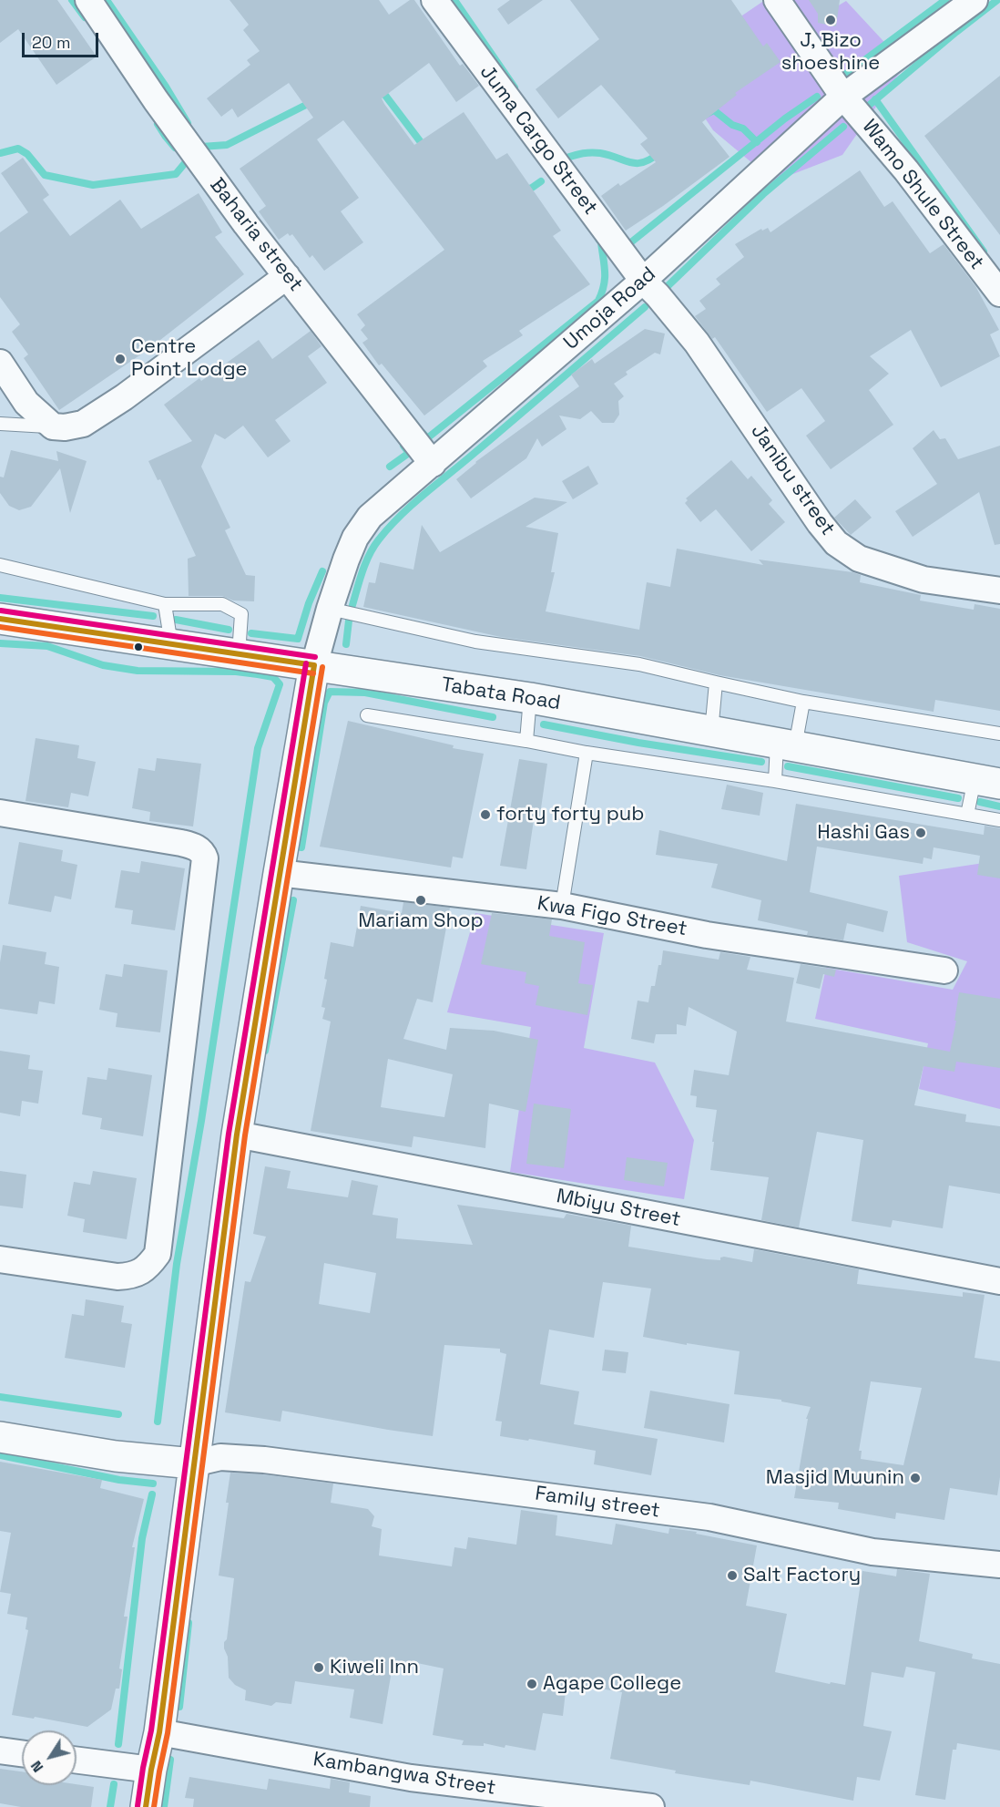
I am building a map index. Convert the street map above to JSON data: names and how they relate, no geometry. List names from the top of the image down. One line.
{"streets":{"street":["Juma Cargo Street","Wamo Shule Street","Baharia street","Umoja Road","Janibu street","Tabata Road","Kwa Figo Street","Mbiyu Street","Family street","Kambangwa Street"]},"crossings":[["Juma Cargo Street","Umoja Road"],["Juma Cargo Street","Janibu street"],["Wamo Shule Street","Umoja Road"],["Baharia street","Umoja Road"],["Umoja Road","Janibu street"],["Umoja Road","Tabata Road"]],"places":["J, Bizo shoeshine","Centre Point Lodge","forty forty pub","Hashi Gas","Mariam Shop","Masjid Muunin","Salt Factory","Kiweli Inn","Agape College"],"scale_bar":"20 m","north":"bottom left"}
